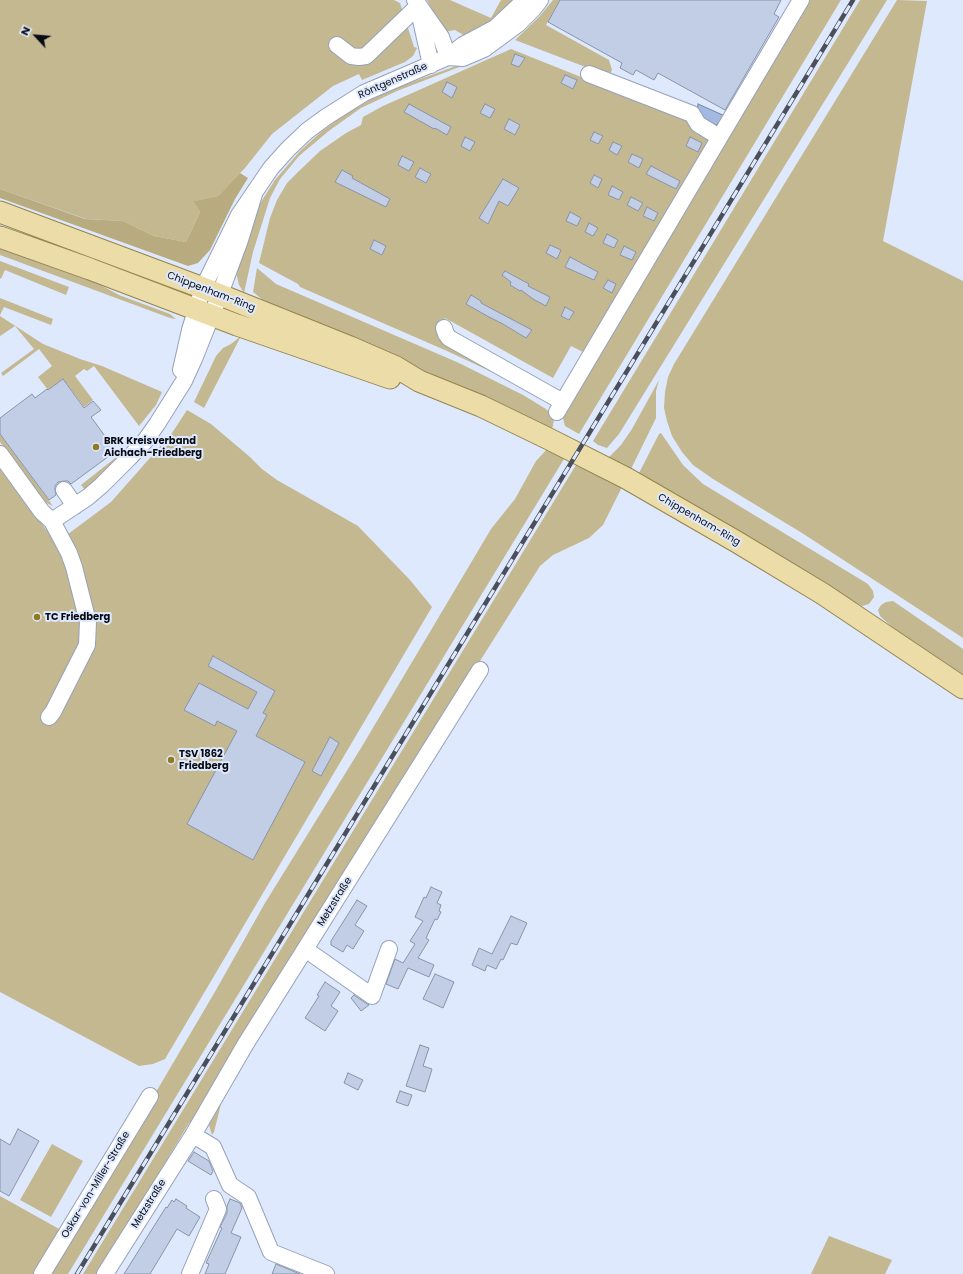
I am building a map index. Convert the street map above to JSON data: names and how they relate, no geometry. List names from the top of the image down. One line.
{"streets":{"main road":["Chippenham-Ring"],"street":["Röntgenstraße","Metzstraße","Oskar-von-Miller-Straße"]},"crossings":[["Röntgenstraße","Chippenham-Ring"]],"places":["BRK Kreisverband Aichach-Friedberg","TC Friedberg","TSV 1862 Friedberg"],"north":"top left"}
